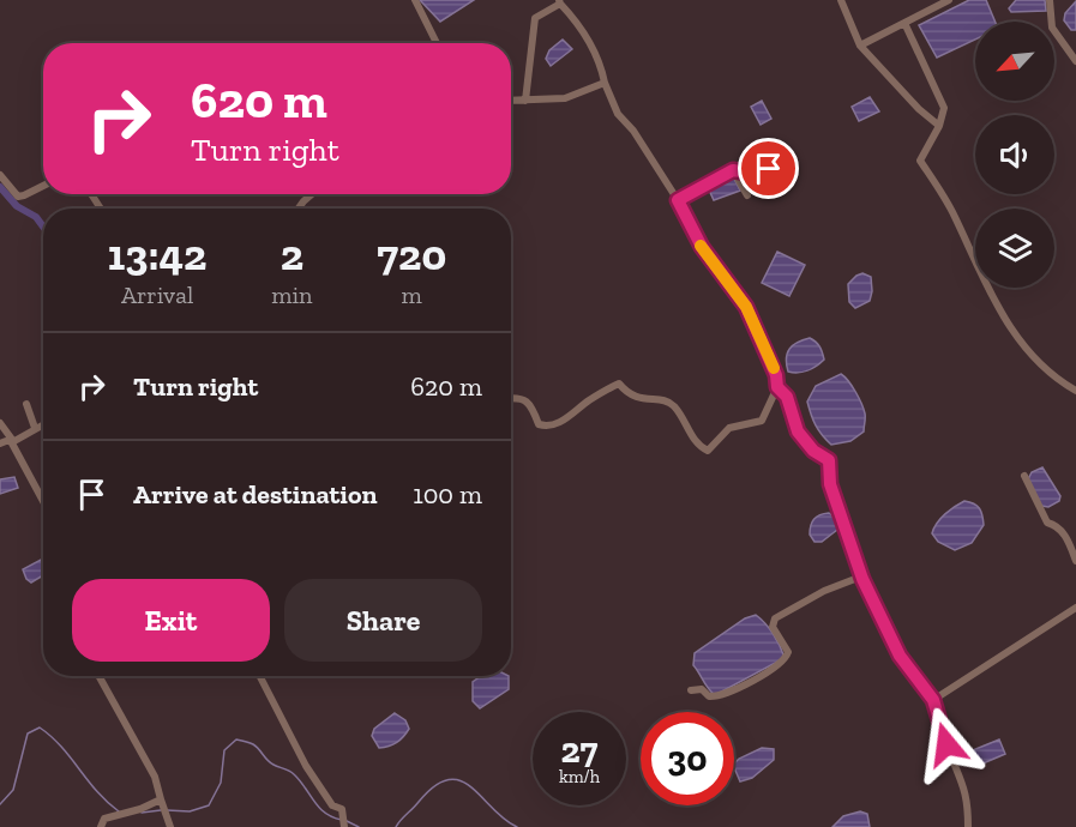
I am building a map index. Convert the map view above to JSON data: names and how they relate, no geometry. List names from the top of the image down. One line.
{"north":"bottom left","page":{"turn":["620 m","Turn right"],"eta":["13:42","Arrival","2","min","720","m"],"list":[{"name":"Turn right","value":"620 m"},{"name":"Arrive at destination","value":"100 m"}],"buttons":["Exit","Share"],"speed":"27 km/h","limit":"30"}}
